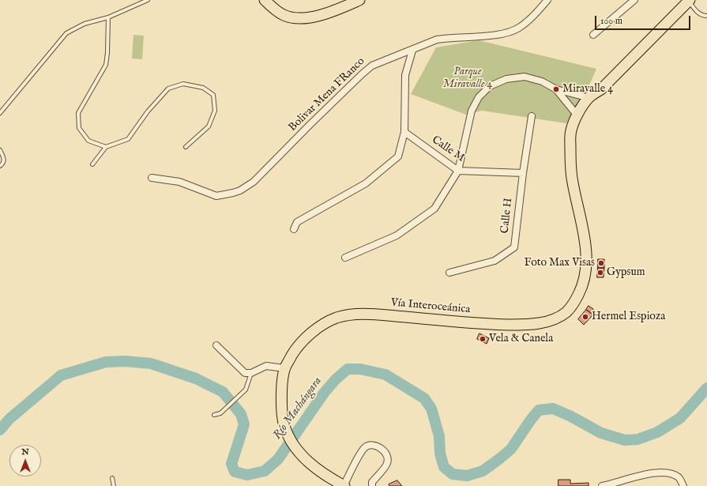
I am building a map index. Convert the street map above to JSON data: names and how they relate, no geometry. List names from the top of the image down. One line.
{"streets":{"main road":["Vía Interoceánica"],"street":["Bolivar Mena FRanco","Calle M","Calle H"]},"crossings":[["Calle M","Calle H"]],"water":["Río Machángara"],"parks":["Parque Miravalle 4"],"places":["Miravalle 4","Foto Max Visas","Gypsum","Hermel Espioza","Vela & Canela"],"scale_bar":"100 m","north":"top"}
